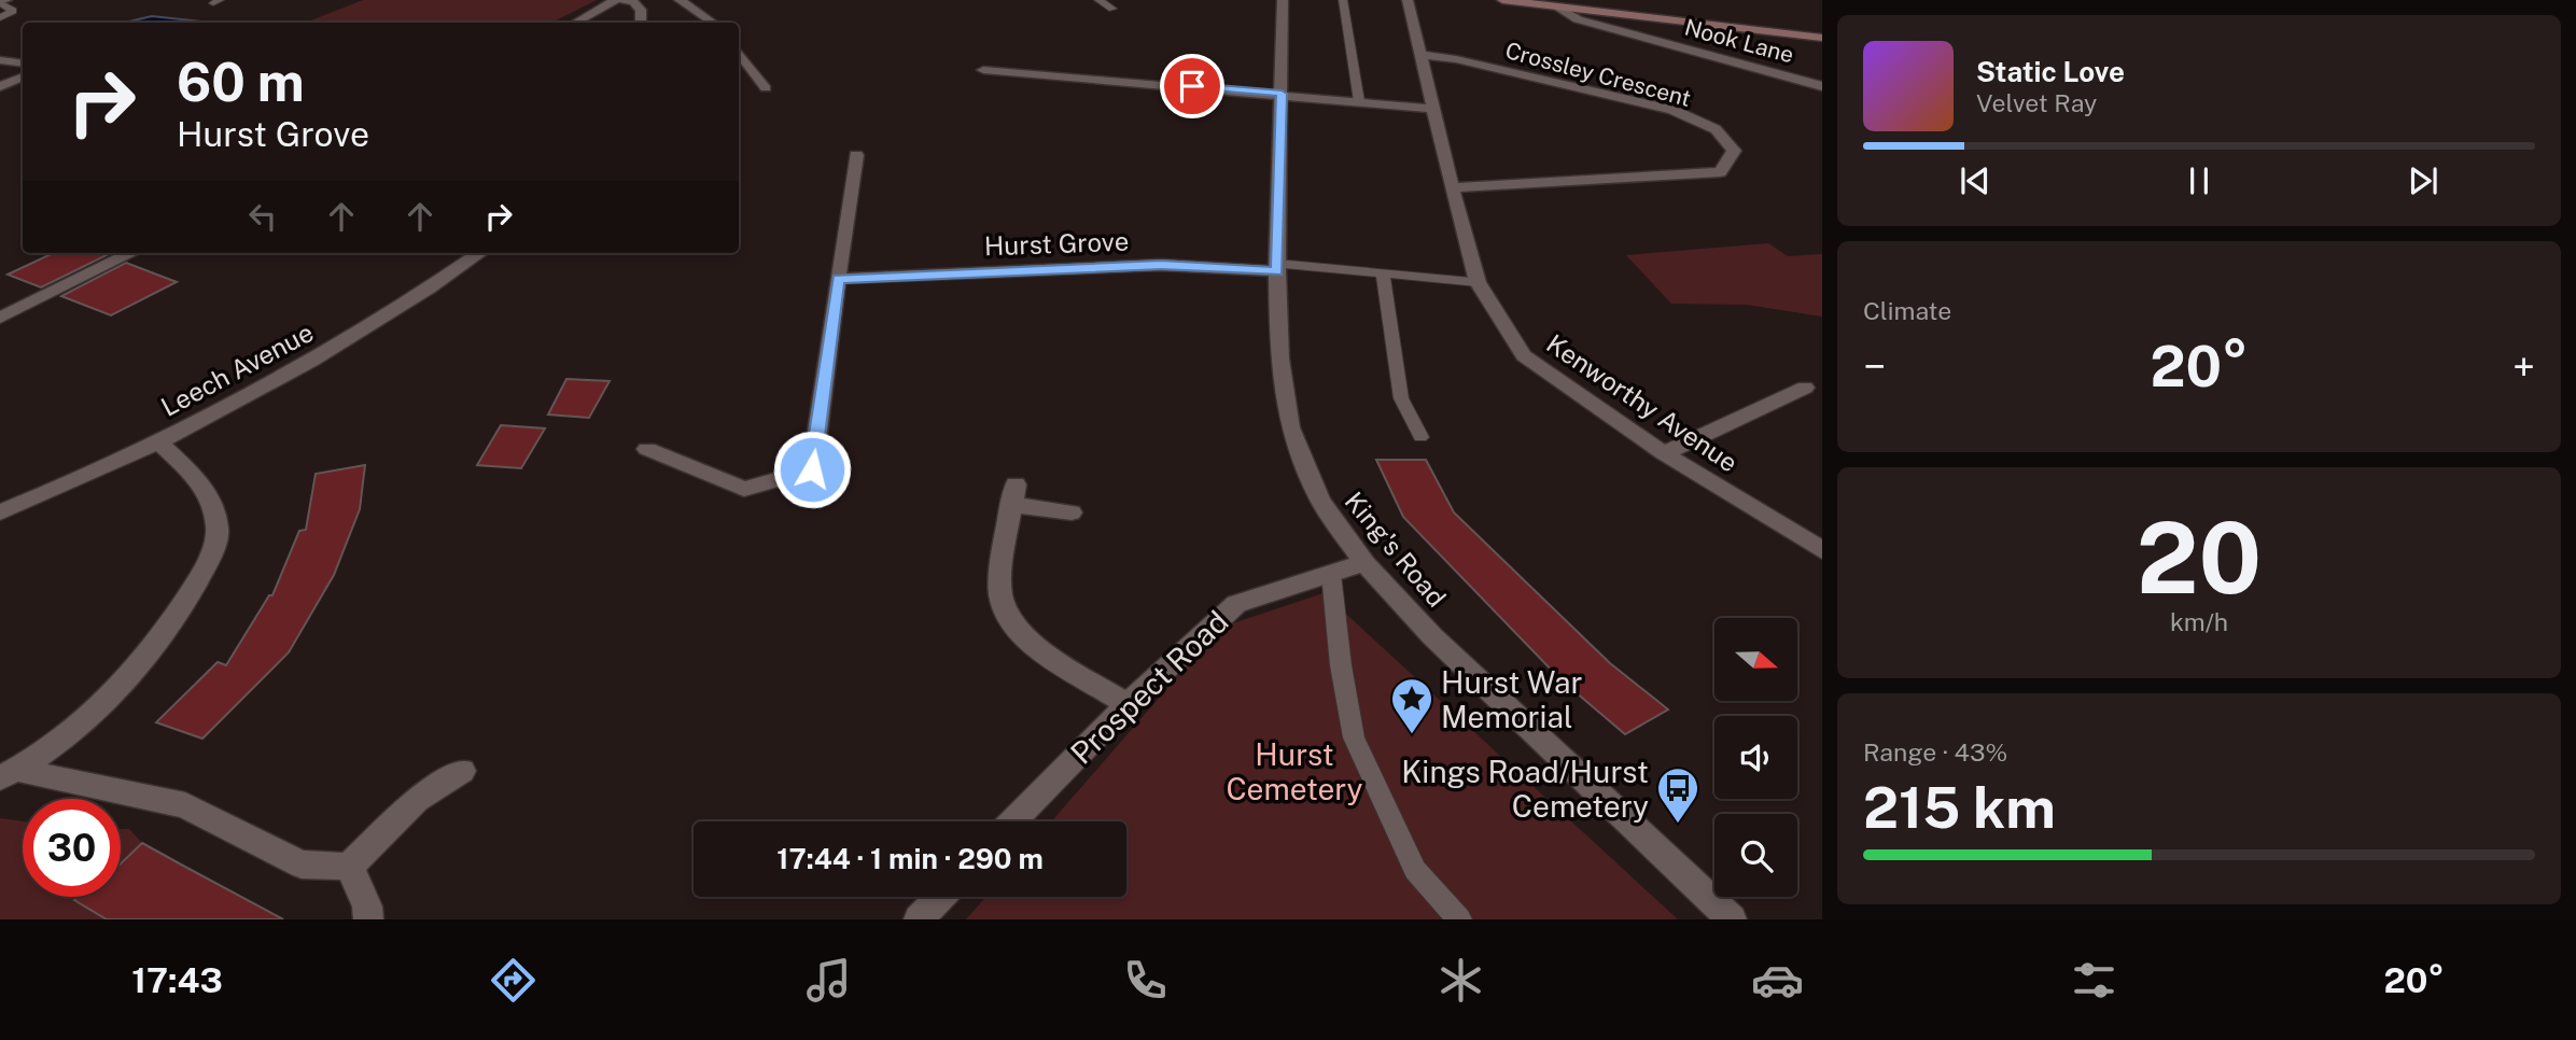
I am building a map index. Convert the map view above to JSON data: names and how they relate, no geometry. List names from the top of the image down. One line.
{"streets":{"street":["Nook Lane","Crossley Crescent","Hurst Grove","Leech Avenue","Kenworthy Avenue","King's Road","Prospect Road"]},"crossings":[["Crossley Crescent","Kenworthy Avenue"],["Hurst Grove","King's Road"],["King's Road","Prospect Road"]],"parks":["Hurst Cemetery"],"places":{"place":["Hurst War Memorial"],"bus stop":["Kings Road/Hurst Cemetery"]},"north":"right","page":{"turn":["60 m","Hurst Grove"],"song":["Static Love","Velvet Ray"],"tile":["Climate",["20","km/h"],["Range · 43%","215 km"]],"heat":["−","20°","+"],"limit":"30","trip":"17:44 · 1 min · 290 m","tabs":["17:43","20°"]}}
